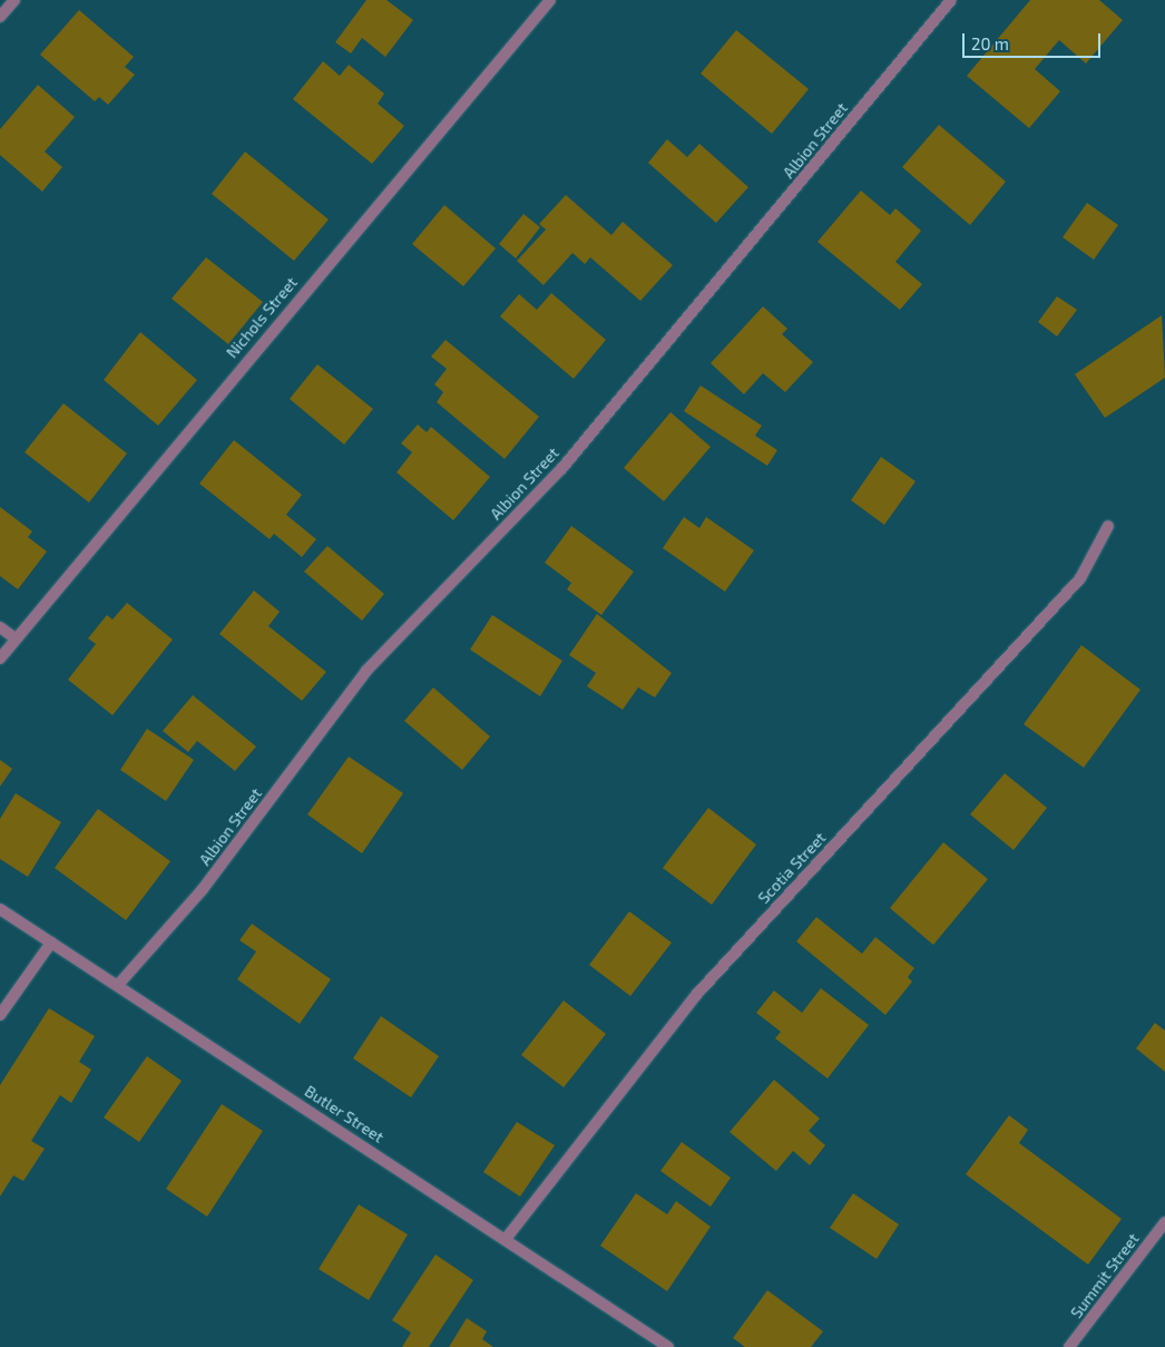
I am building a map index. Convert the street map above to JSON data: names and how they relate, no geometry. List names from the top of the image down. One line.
{"streets":{"street":["Albion Street","Nichols Street","Scotia Street","Butler Street","Summit Street"]},"crossings":[["Albion Street","Butler Street"],["Scotia Street","Butler Street"]],"scale_bar":"20 m"}
